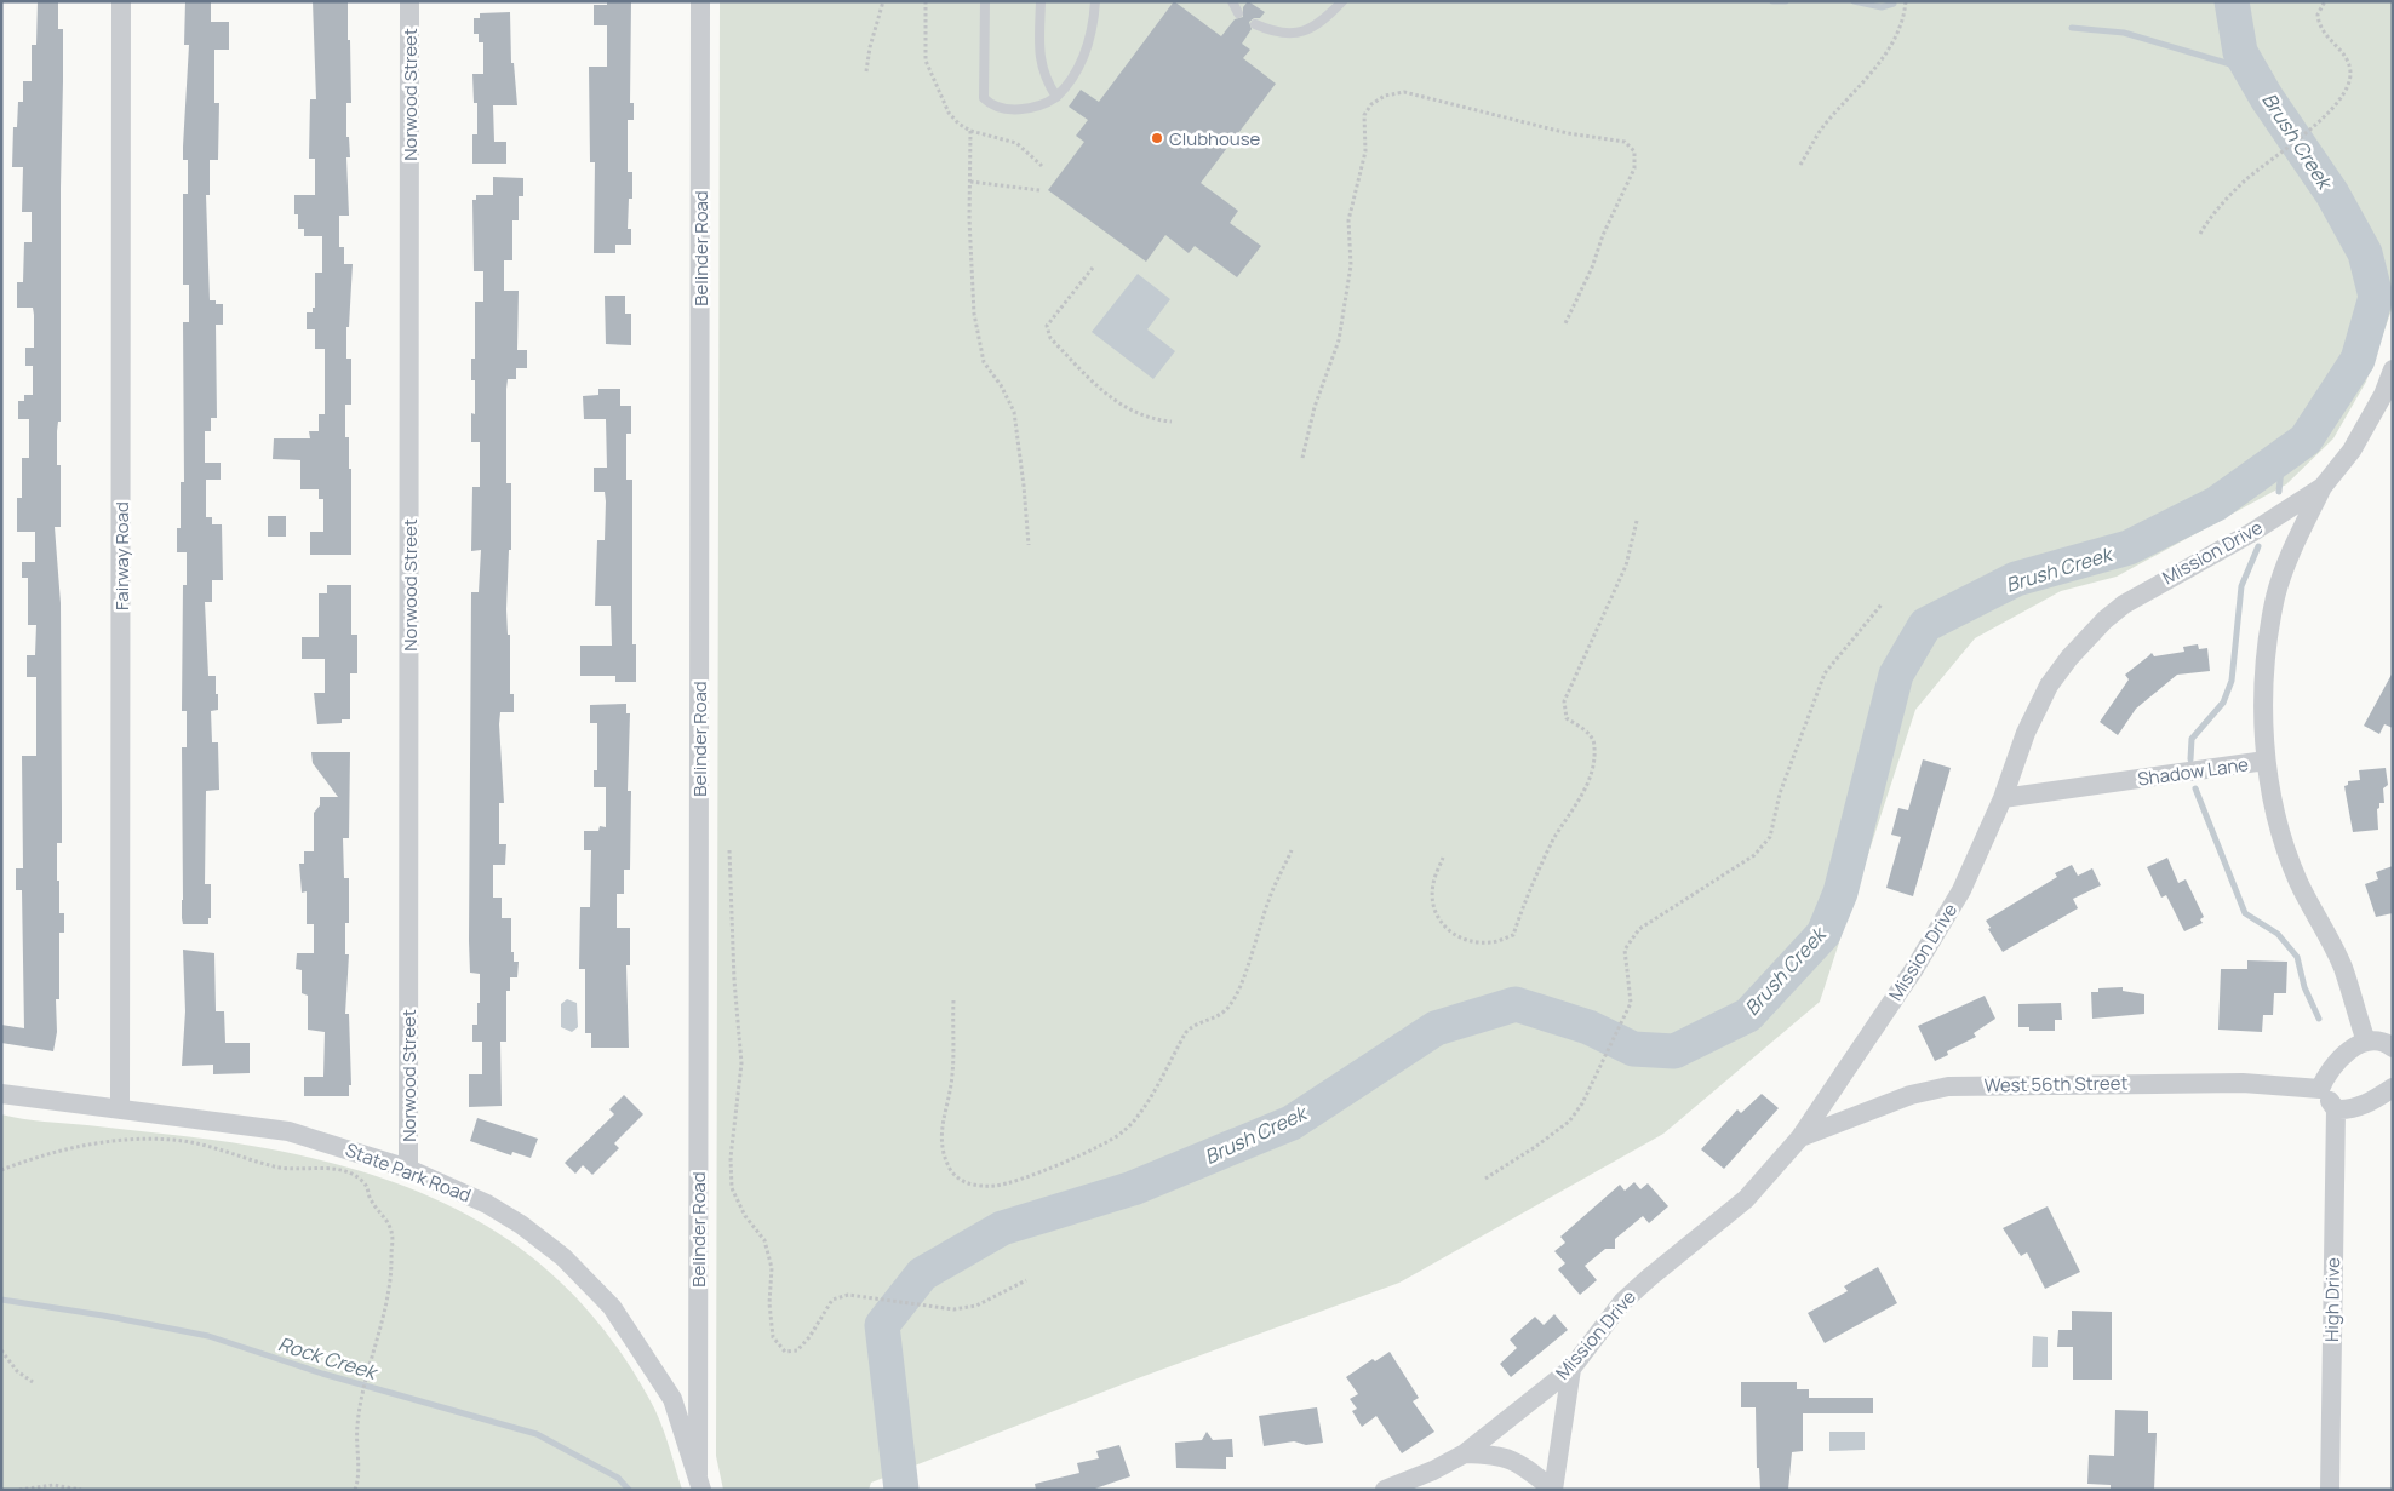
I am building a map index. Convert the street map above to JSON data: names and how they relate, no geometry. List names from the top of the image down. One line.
{"streets":{"street":["Norwood Street","Belinder Road","Mission Drive","Fairway Road","Shadow Lane","West 56th Street","State Park Road","High Drive"]},"crossings":[["Norwood Street","State Park Road"],["Belinder Road","State Park Road"],["Mission Drive","Shadow Lane"],["Mission Drive","West 56th Street"],["Fairway Road","State Park Road"]],"water":["Brush Creek","Rock Creek"],"places":["Clubhouse"]}
